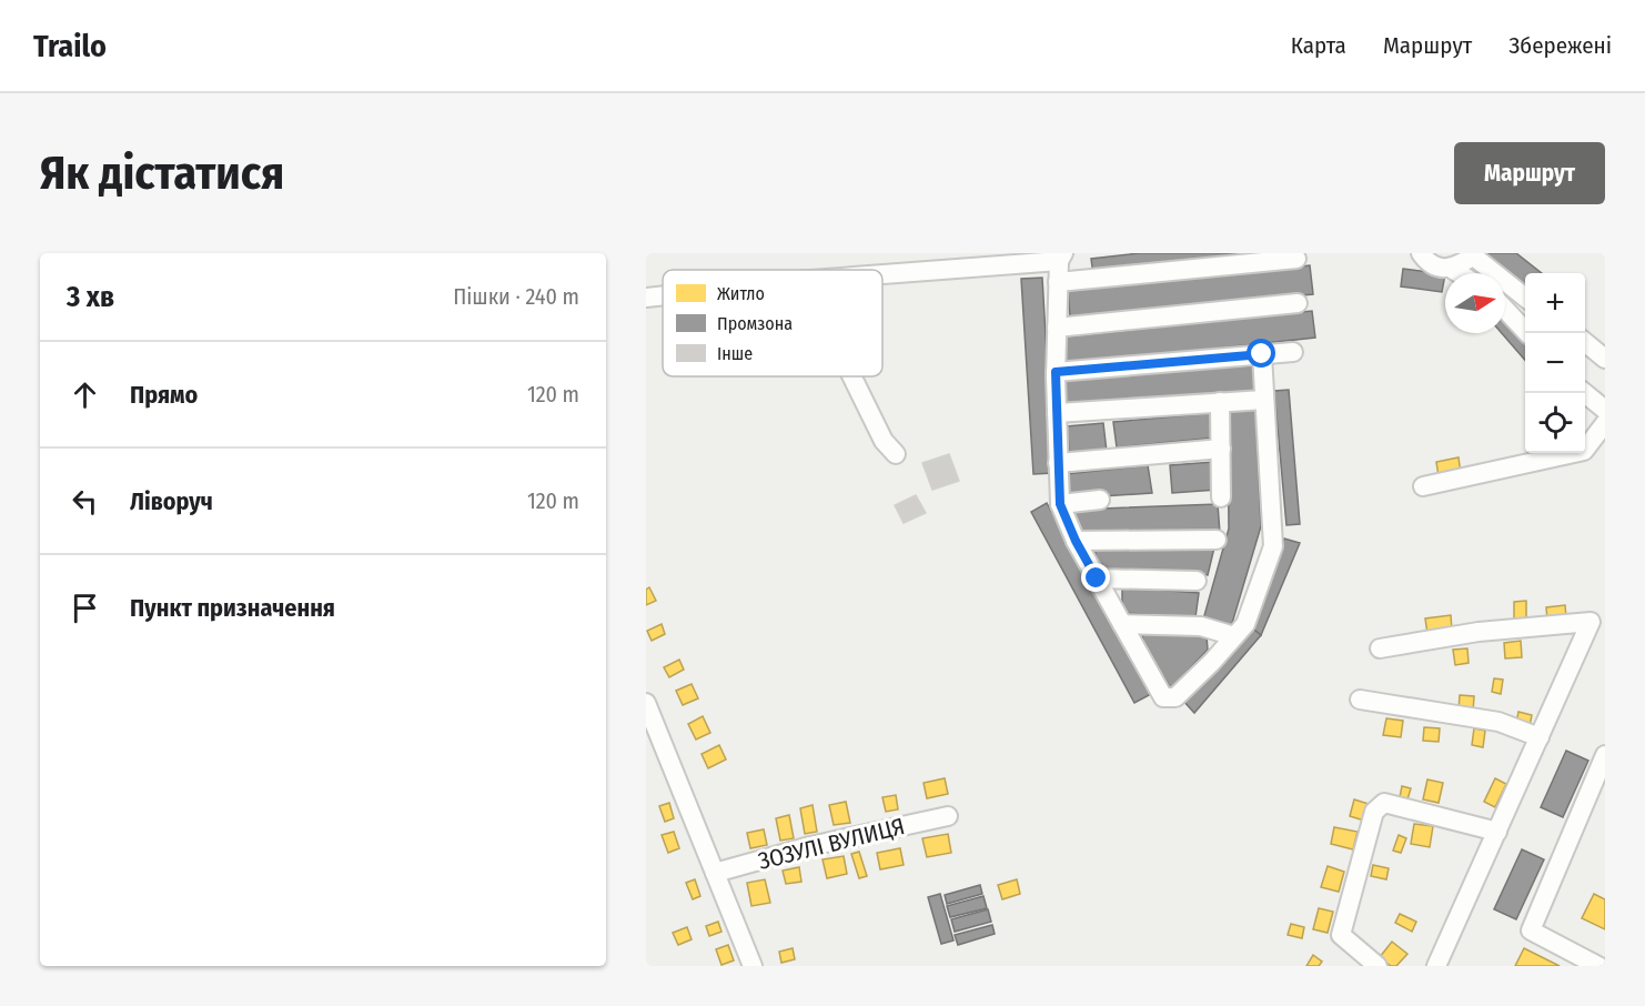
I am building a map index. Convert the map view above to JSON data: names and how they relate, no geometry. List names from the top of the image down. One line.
{"streets":{"street":["ЗОЗУЛІ ВУЛИЦЯ"]},"legend":["Житло","Промзона","Інше"],"north":"right","page":{"header":"Trailo","nav":["Карта","Маршрут","Збережені"],"buttons":"Маршрут","title":"Як дістатися","heading":["3 хв","Пішки · 240 m"],"map_buttons":["+","−"],"list":[["Прямо","120 m"],["Ліворуч","120 m"],"Пункт призначення"]}}
